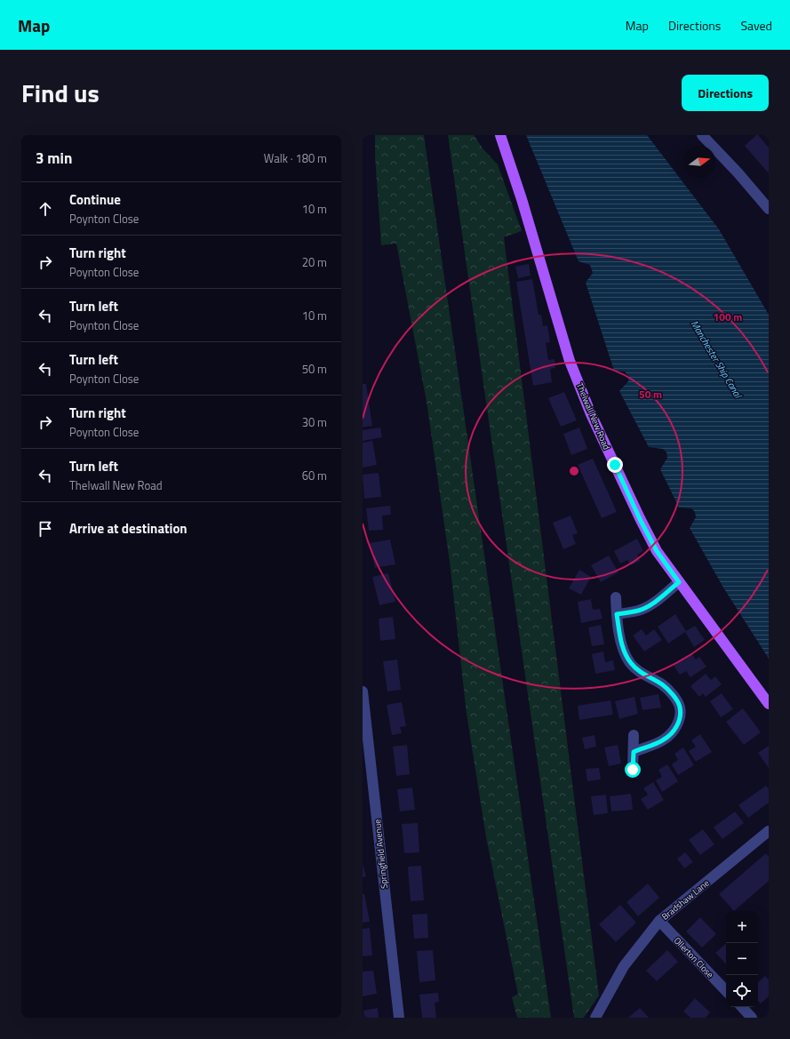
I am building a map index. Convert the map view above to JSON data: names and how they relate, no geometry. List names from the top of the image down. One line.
{"streets":{"main road":["Thelwall New Road"],"street":["Springfield Avenue","Bradshaw Lane","Ollerton Close"]},"crossings":[["Bradshaw Lane","Ollerton Close"]],"water":["Manchester Ship Canal"],"north":"right","page":{"header":"Map","nav":["Map","Directions","Saved"],"title":"Find us","buttons":"Directions","heading":["3 min","Walk · 180 m"],"list":[["Continue","Poynton Close","10 m"],["Turn right","Poynton Close","20 m"],["Turn left","Poynton Close","10 m"],["Turn left","Poynton Close","50 m"],["Turn right","Poynton Close","30 m"],["Turn left","Thelwall New Road","60 m"],"Arrive at destination"],"map_buttons":["+","−"]},"rings":["100 m","50 m"]}
